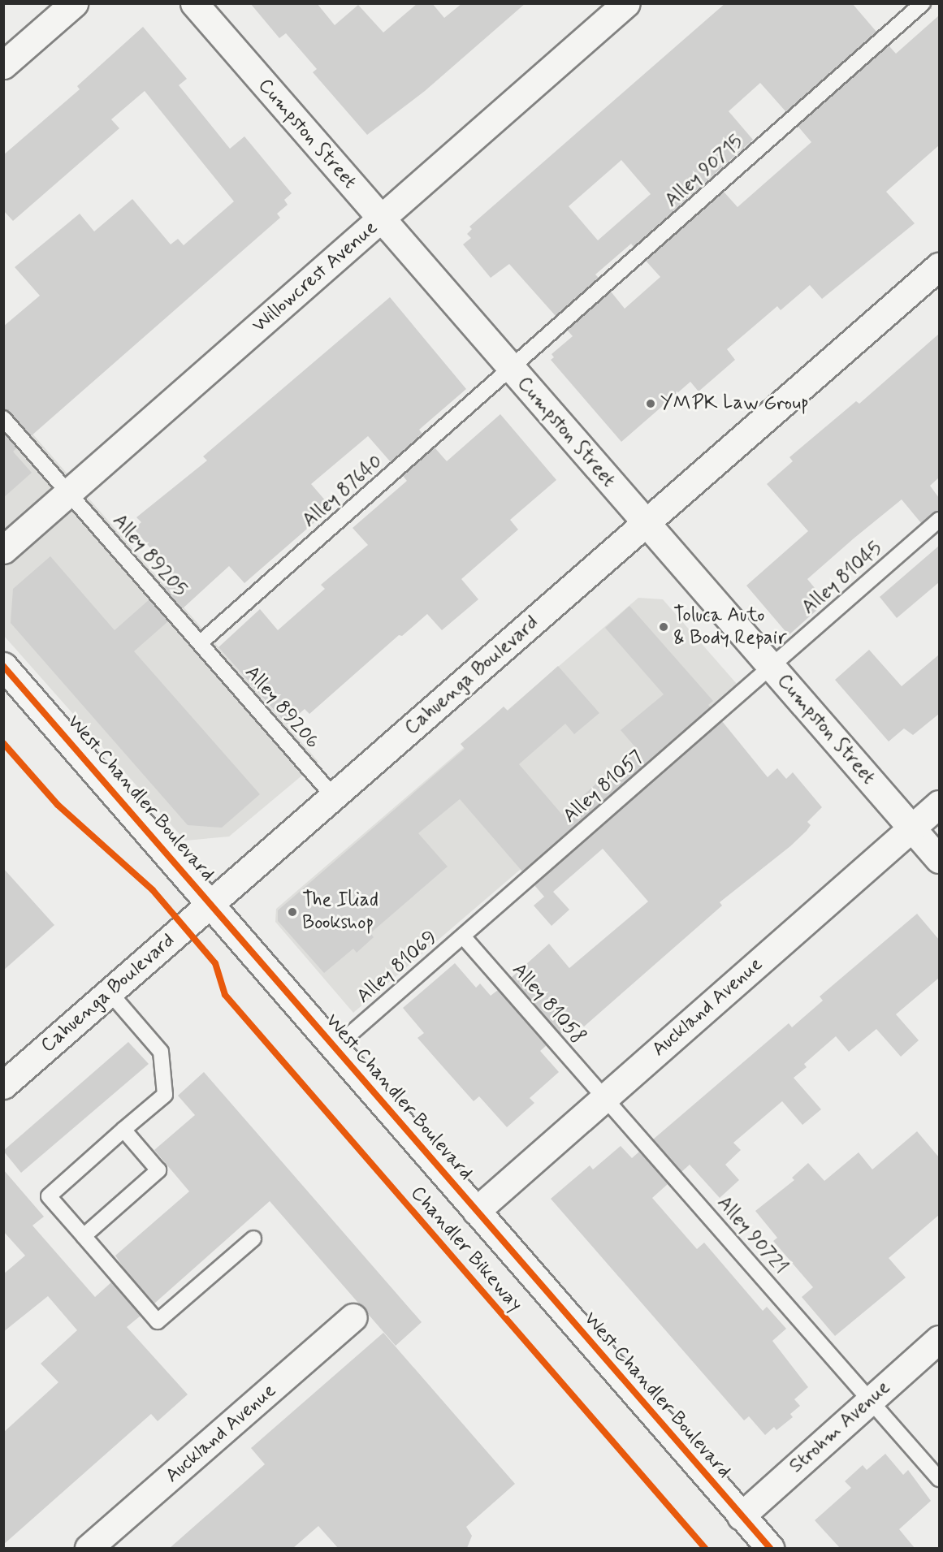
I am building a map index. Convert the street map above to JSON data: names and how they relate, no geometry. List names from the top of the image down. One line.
{"streets":{"street":["Cumpston Street","Willowcrest Avenue","Cahuenga Boulevard","West Chandler Boulevard","Auckland Avenue","Strohm Avenue"],"lane":["Alley 90715","Alley 87640","Alley 89205","Alley 81045","Alley 89206","Alley 81057","Alley 81069","Alley 81058","Alley 90721"],"cycle path":["Chandler Bikeway"]},"crossings":[["Cumpston Street","Alley 90715"],["Cumpston Street","Willowcrest Avenue"],["Cumpston Street","Alley 87640"],["Cumpston Street","Alley 81045"],["Cumpston Street","Cahuenga Boulevard"],["Cumpston Street","Alley 81057"],["Cumpston Street","Auckland Avenue"],["Alley 90715","Alley 87640"],["Willowcrest Avenue","Alley 89205"],["Alley 87640","Alley 89205"],["Alley 87640","Alley 89206"],["Alley 89205","Alley 89206"],["Alley 81045","Alley 81057"],["Cahuenga Boulevard","Alley 89206"],["Cahuenga Boulevard","West Chandler Boulevard"],["Alley 81057","Alley 81069"],["Alley 81057","Alley 81058"],["West Chandler Boulevard","Alley 81069"],["West Chandler Boulevard","Auckland Avenue"],["West Chandler Boulevard","Strohm Avenue"],["Alley 81069","Alley 81058"],["Alley 81058","Auckland Avenue"],["Alley 81058","Alley 90721"],["Auckland Avenue","Alley 90721"],["Alley 90721","Strohm Avenue"]],"places":["YMPK Law Group","Toluca Auto & Body Repair","The Iliad Bookshop"]}
